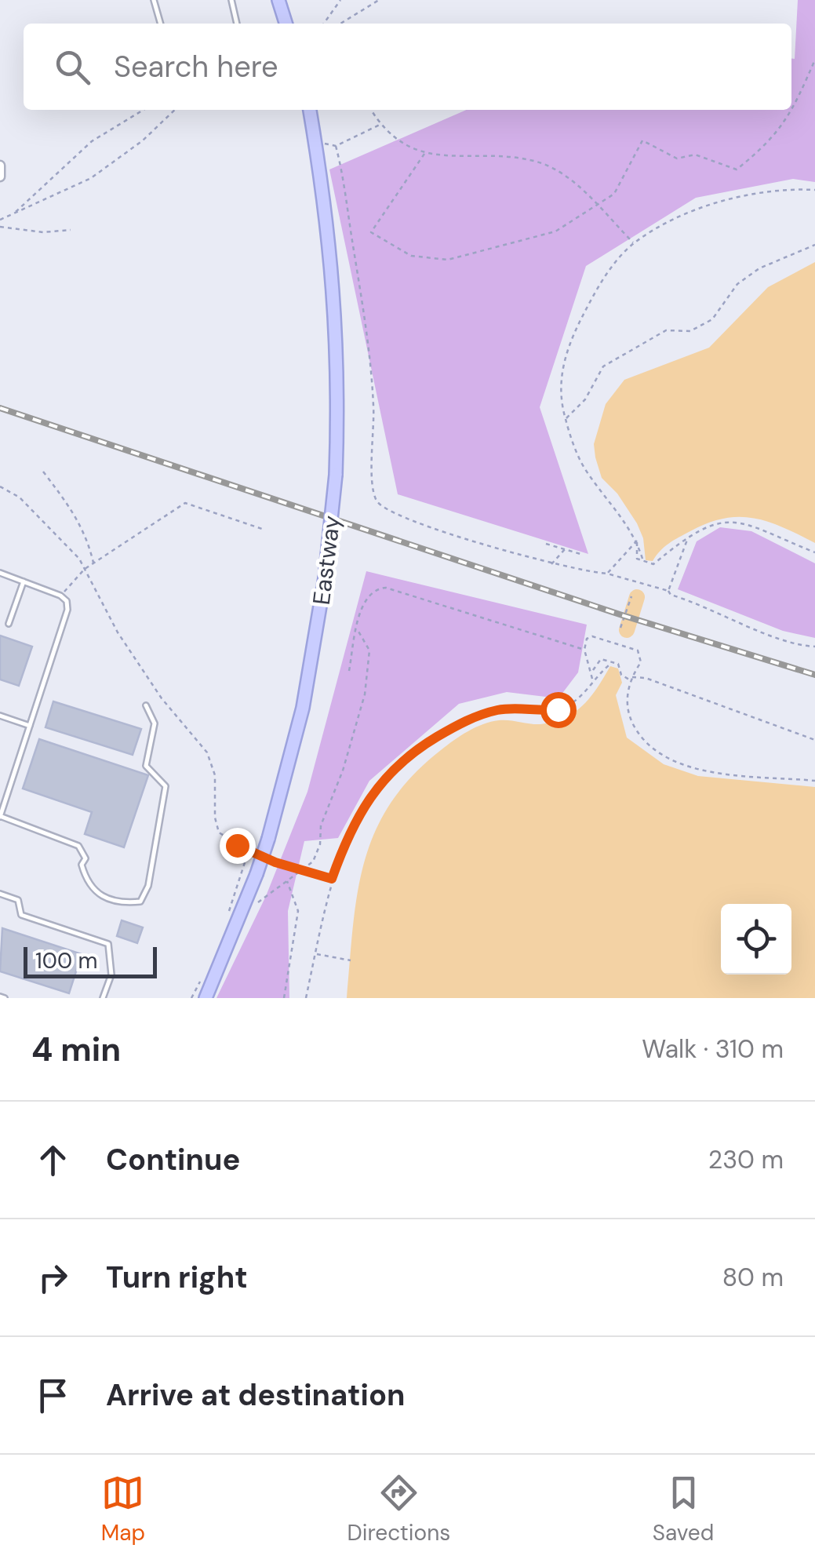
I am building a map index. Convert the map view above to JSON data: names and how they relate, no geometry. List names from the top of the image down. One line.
{"streets":{"street":["Eastway"]},"scale_bar":"100 m","page":{"search":"Search here","scale":"100 m","heading":["4 min","Walk · 310 m"],"list":[["Continue","230 m"],["Turn right","80 m"],"Arrive at destination"],"nav":["Map","Directions","Saved"]}}
